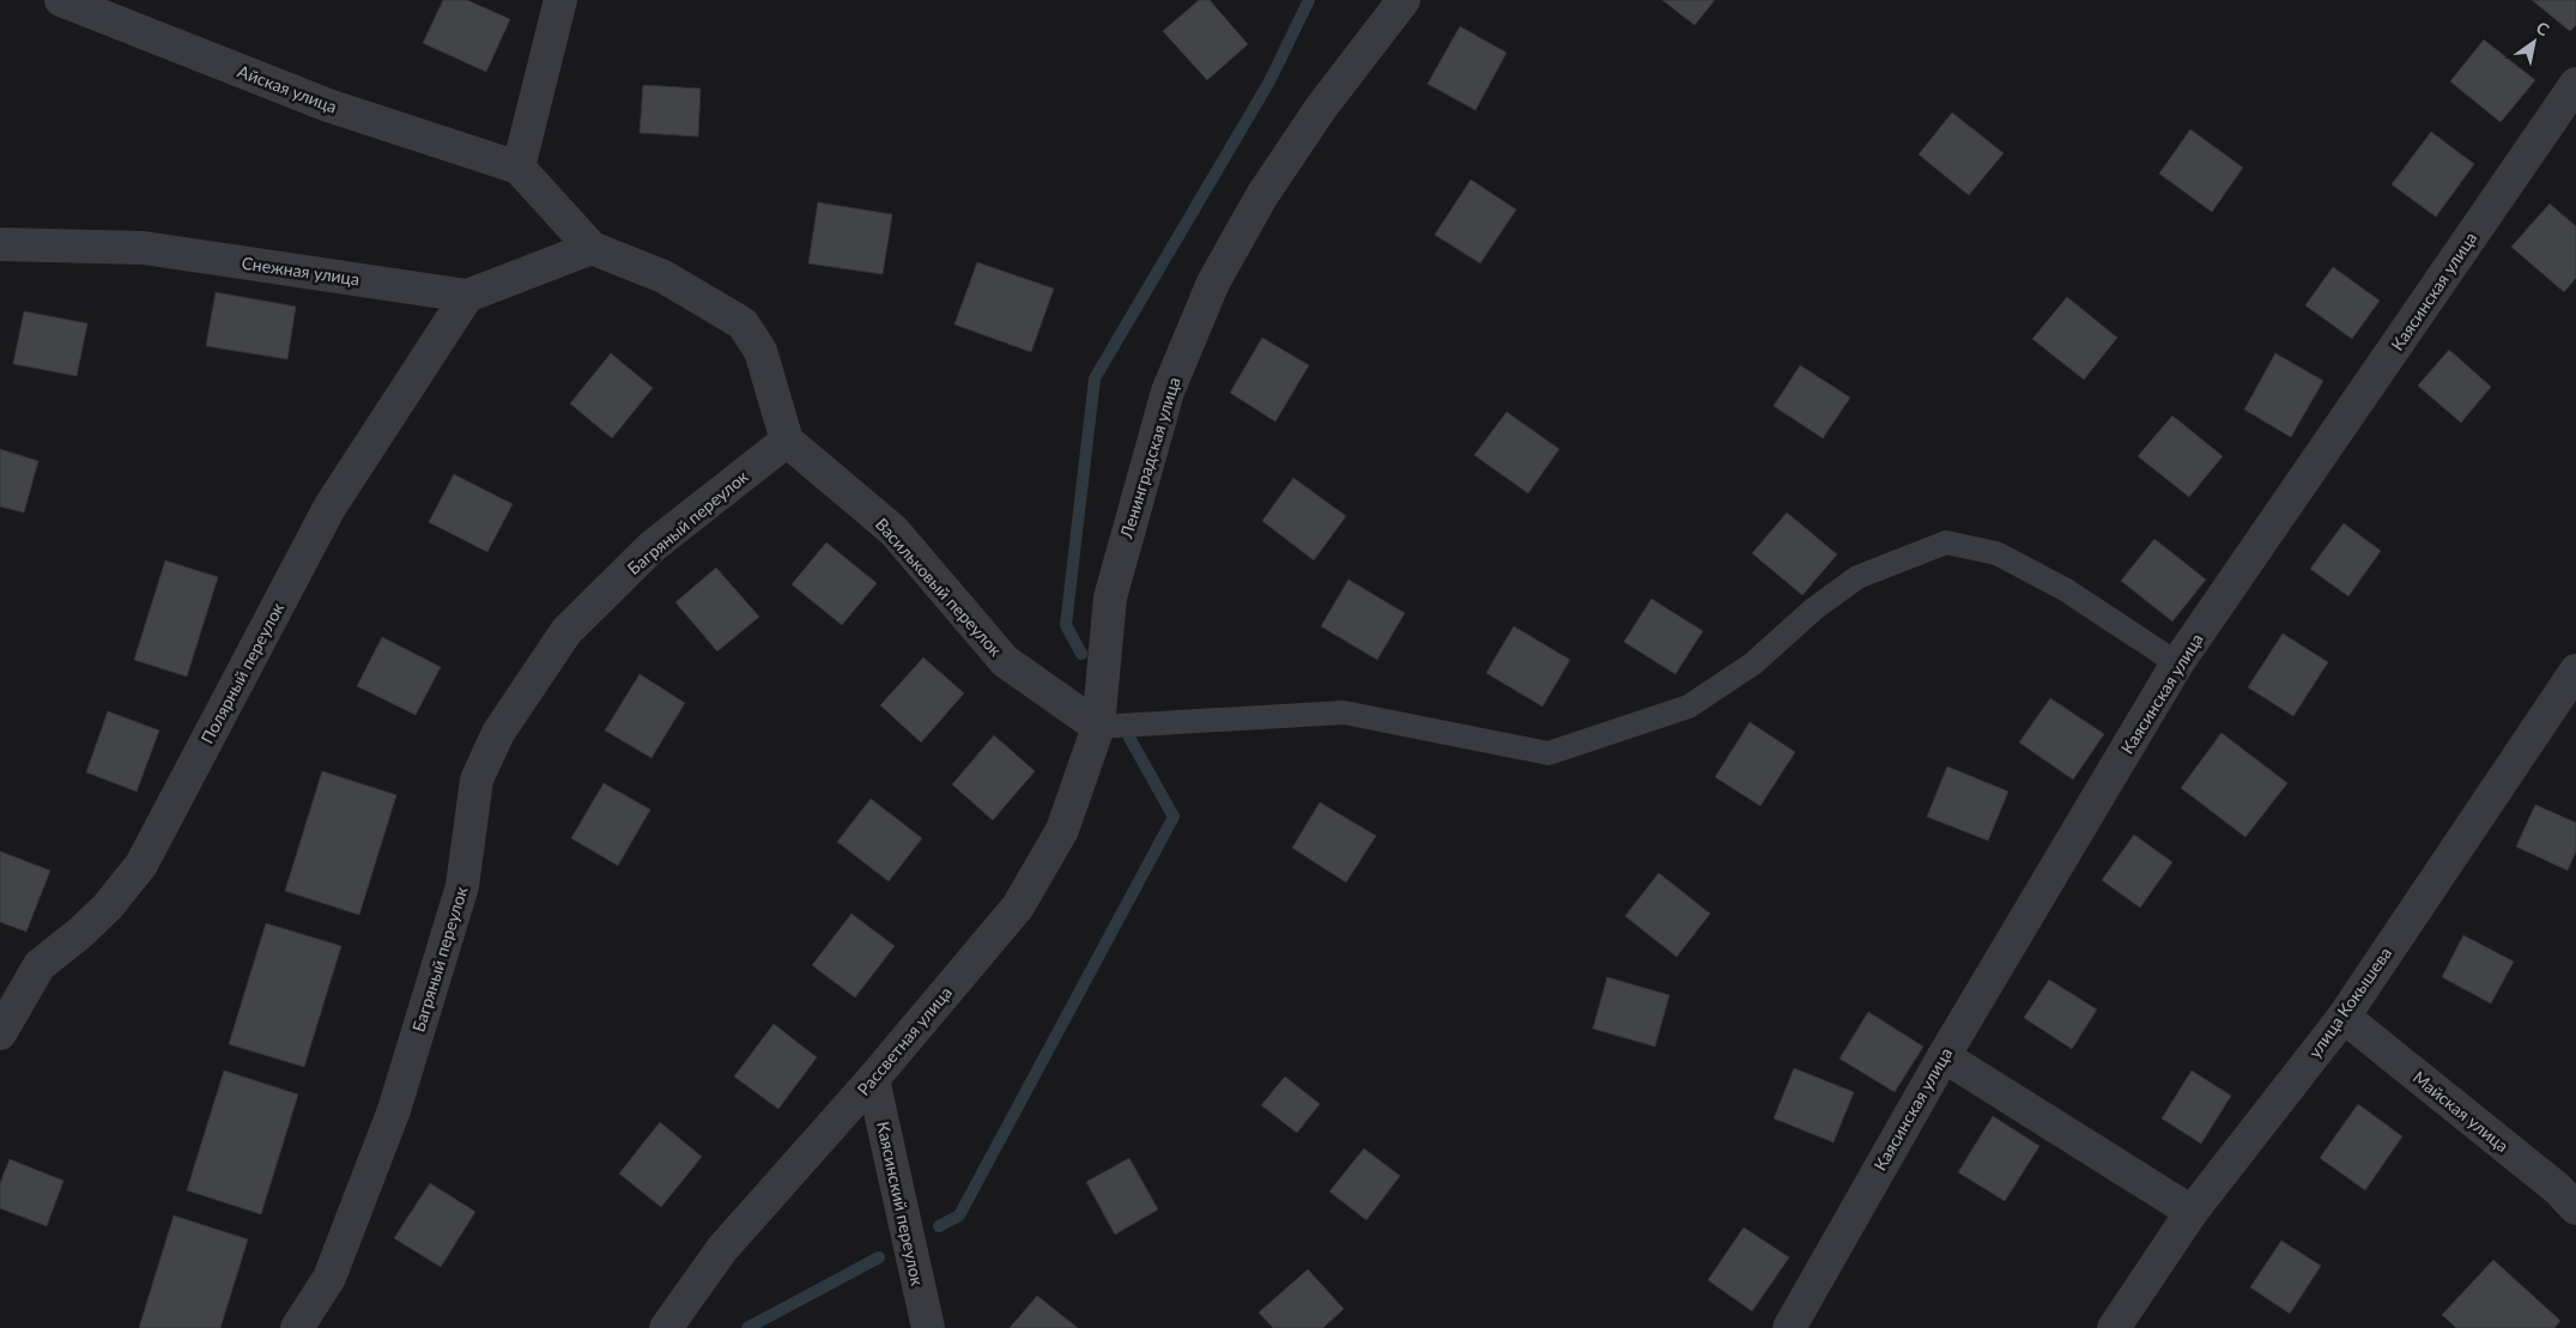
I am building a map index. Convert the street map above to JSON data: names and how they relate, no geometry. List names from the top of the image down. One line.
{"streets":{"street":["Айская улица","Снежная улица","Каясинская улица","Ленинградская улица","Багряный переулок","Васильковый переулок","Полярный переулок","улица Кокышева","Рассветная улица","Майская улица","Каясинский переулок"]},"crossings":[["Снежная улица","Полярный переулок"],["Ленинградская улица","Васильковый переулок"],["Ленинградская улица","Рассветная улица"],["Багряный переулок","Васильковый переулок"],["Васильковый переулок","Рассветная улица"],["улица Кокышева","Майская улица"],["Рассветная улица","Каясинский переулок"]],"north":"top right"}
